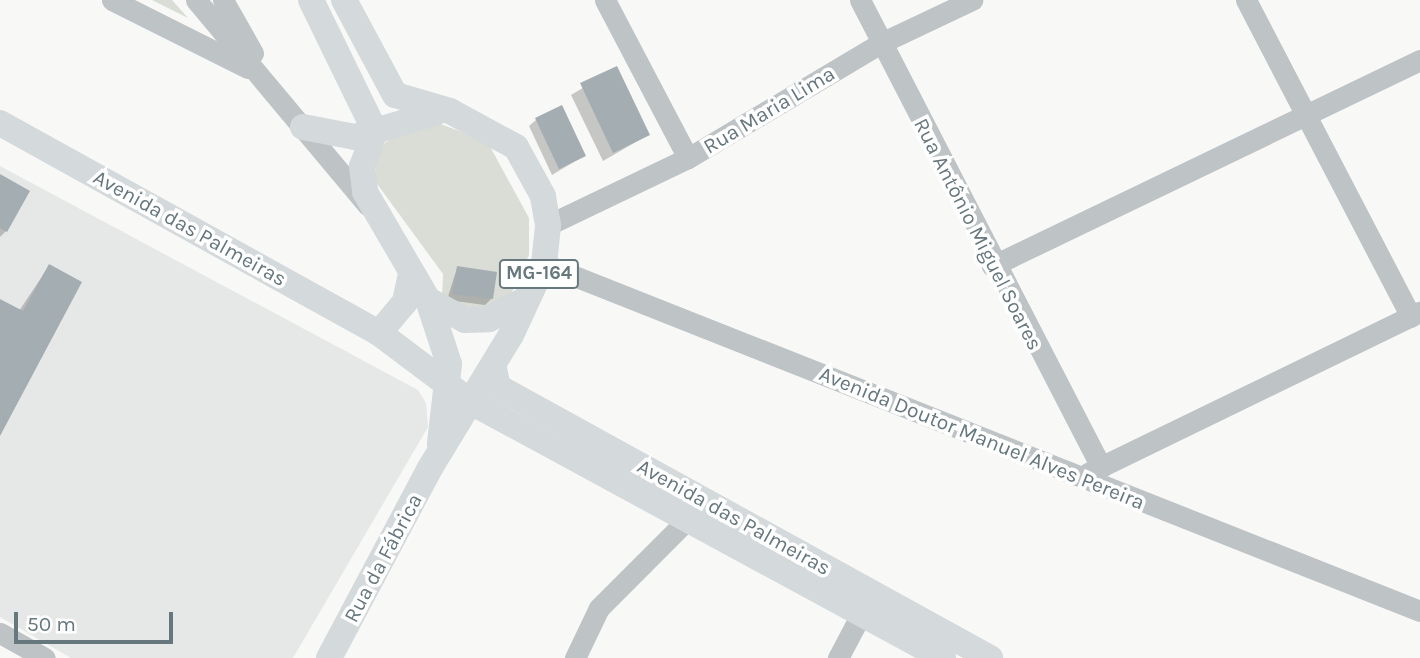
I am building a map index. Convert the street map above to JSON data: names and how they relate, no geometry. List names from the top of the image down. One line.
{"streets":{"main road":["Avenida das Palmeiras","MG-164","Rua da Fábrica"],"street":["Rua Maria Lima","Rua Antônio Miguel Soares","Avenida Doutor Manuel Alves Pereira"]},"crossings":[["Rua Maria Lima","Rua Antônio Miguel Soares"],["Avenida das Palmeiras","MG-164"],["MG-164","Avenida Doutor Manuel Alves Pereira"],["MG-164","Rua da Fábrica"]],"scale_bar":"50 m"}
